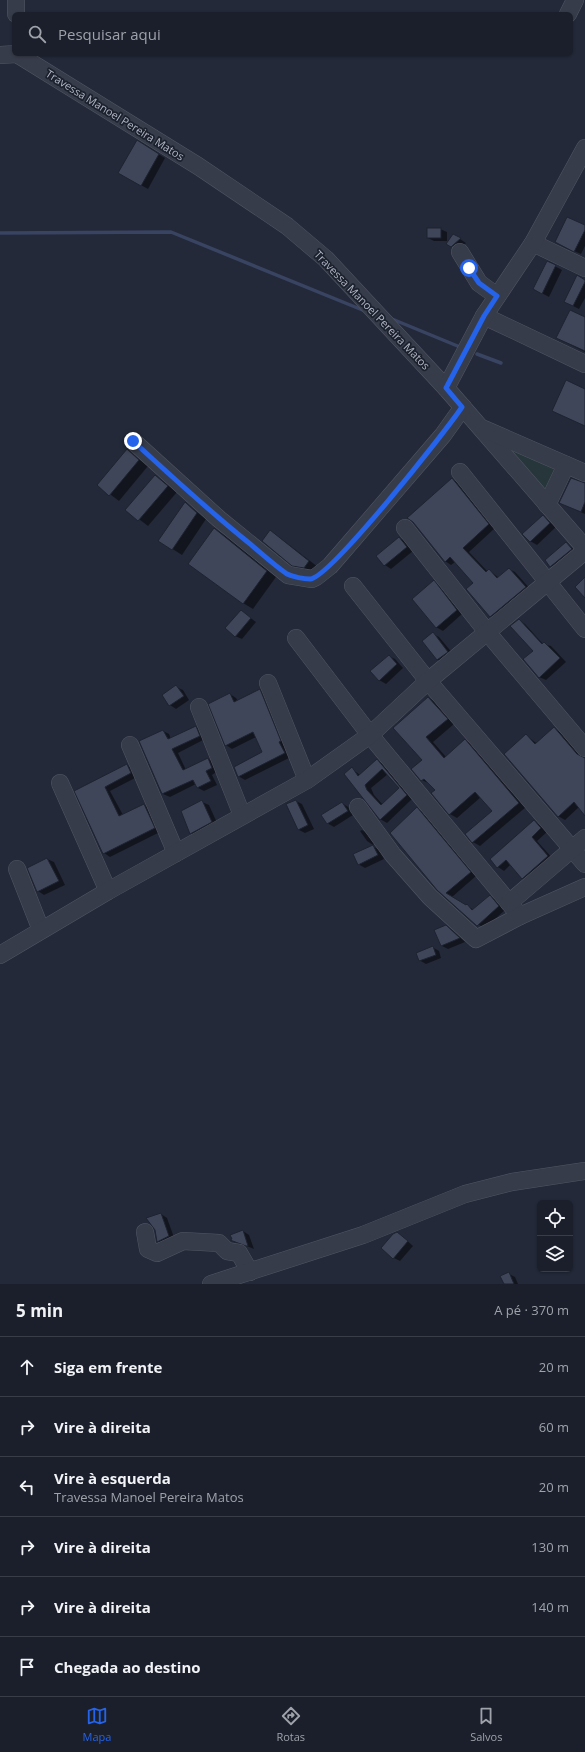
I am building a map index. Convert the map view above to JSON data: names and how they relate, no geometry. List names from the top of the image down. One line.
{"streets":{"street":["Travessa Manoel Pereira Matos"]},"page":{"search":"Pesquisar aqui","heading":["5 min","A pé · 370 m"],"list":[["Siga em frente","20 m"],["Vire à direita","60 m"],["Vire à esquerda","Travessa Manoel Pereira Matos","20 m"],["Vire à direita","130 m"],["Vire à direita","140 m"],"Chegada ao destino"],"nav":["Mapa","Rotas","Salvos"]}}
